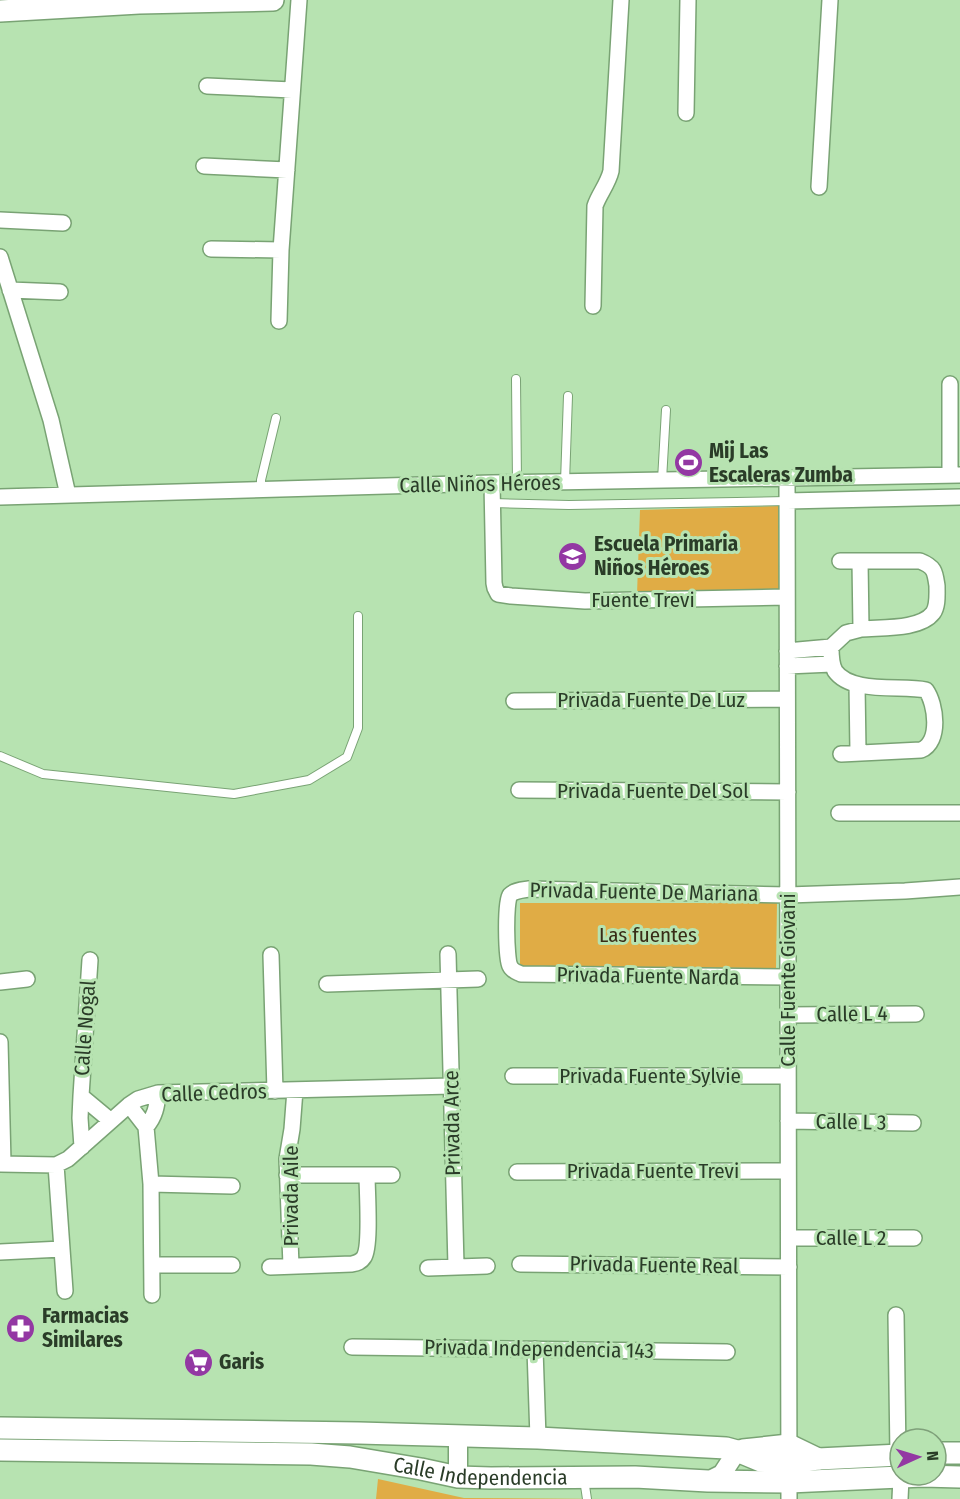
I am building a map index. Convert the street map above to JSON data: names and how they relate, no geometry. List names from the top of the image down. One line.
{"streets":{"main road":["Calle Independencia"],"street":["Calle Niños Héroes","Fuente Trevi","Privada Fuente De Luz","Privada Fuente Del Sol","Privada Fuente De Mariana","Privada Fuente Narda","Calle Fuente Giovani","Calle L 4","Calle Nogal","Privada Fuente Sylvie","Calle Cedros","Calle L 3","Privada Arce","Privada Fuente Trevi","Privada Aile","Calle L 2","Privada Fuente Real","Privada Independencia 143"]},"crossings":[["Calle Niños Héroes","Calle Fuente Giovani"],["Fuente Trevi","Calle Fuente Giovani"],["Privada Fuente De Luz","Calle Fuente Giovani"],["Privada Fuente Del Sol","Calle Fuente Giovani"],["Privada Fuente De Mariana","Privada Fuente Narda"],["Privada Fuente De Mariana","Calle Fuente Giovani"],["Privada Fuente Narda","Calle Fuente Giovani"],["Calle Fuente Giovani","Calle L 4"],["Calle Fuente Giovani","Privada Fuente Sylvie"],["Calle Fuente Giovani","Calle L 3"],["Calle Fuente Giovani","Privada Fuente Trevi"],["Calle Fuente Giovani","Calle L 2"],["Calle Fuente Giovani","Privada Fuente Real"],["Calle Fuente Giovani","Calle Independencia"],["Calle Nogal","Calle Cedros"],["Calle Cedros","Privada Arce"],["Calle Cedros","Privada Aile"]],"parks":["Las fuentes"],"places":{"sports":["Mij Las Escaleras Zumba"],"school or university":["Escuela Primaria Niños Héroes"],"pharmacy":["Farmacias Similares"],"supermarket":["Garis"]},"north":"right"}
